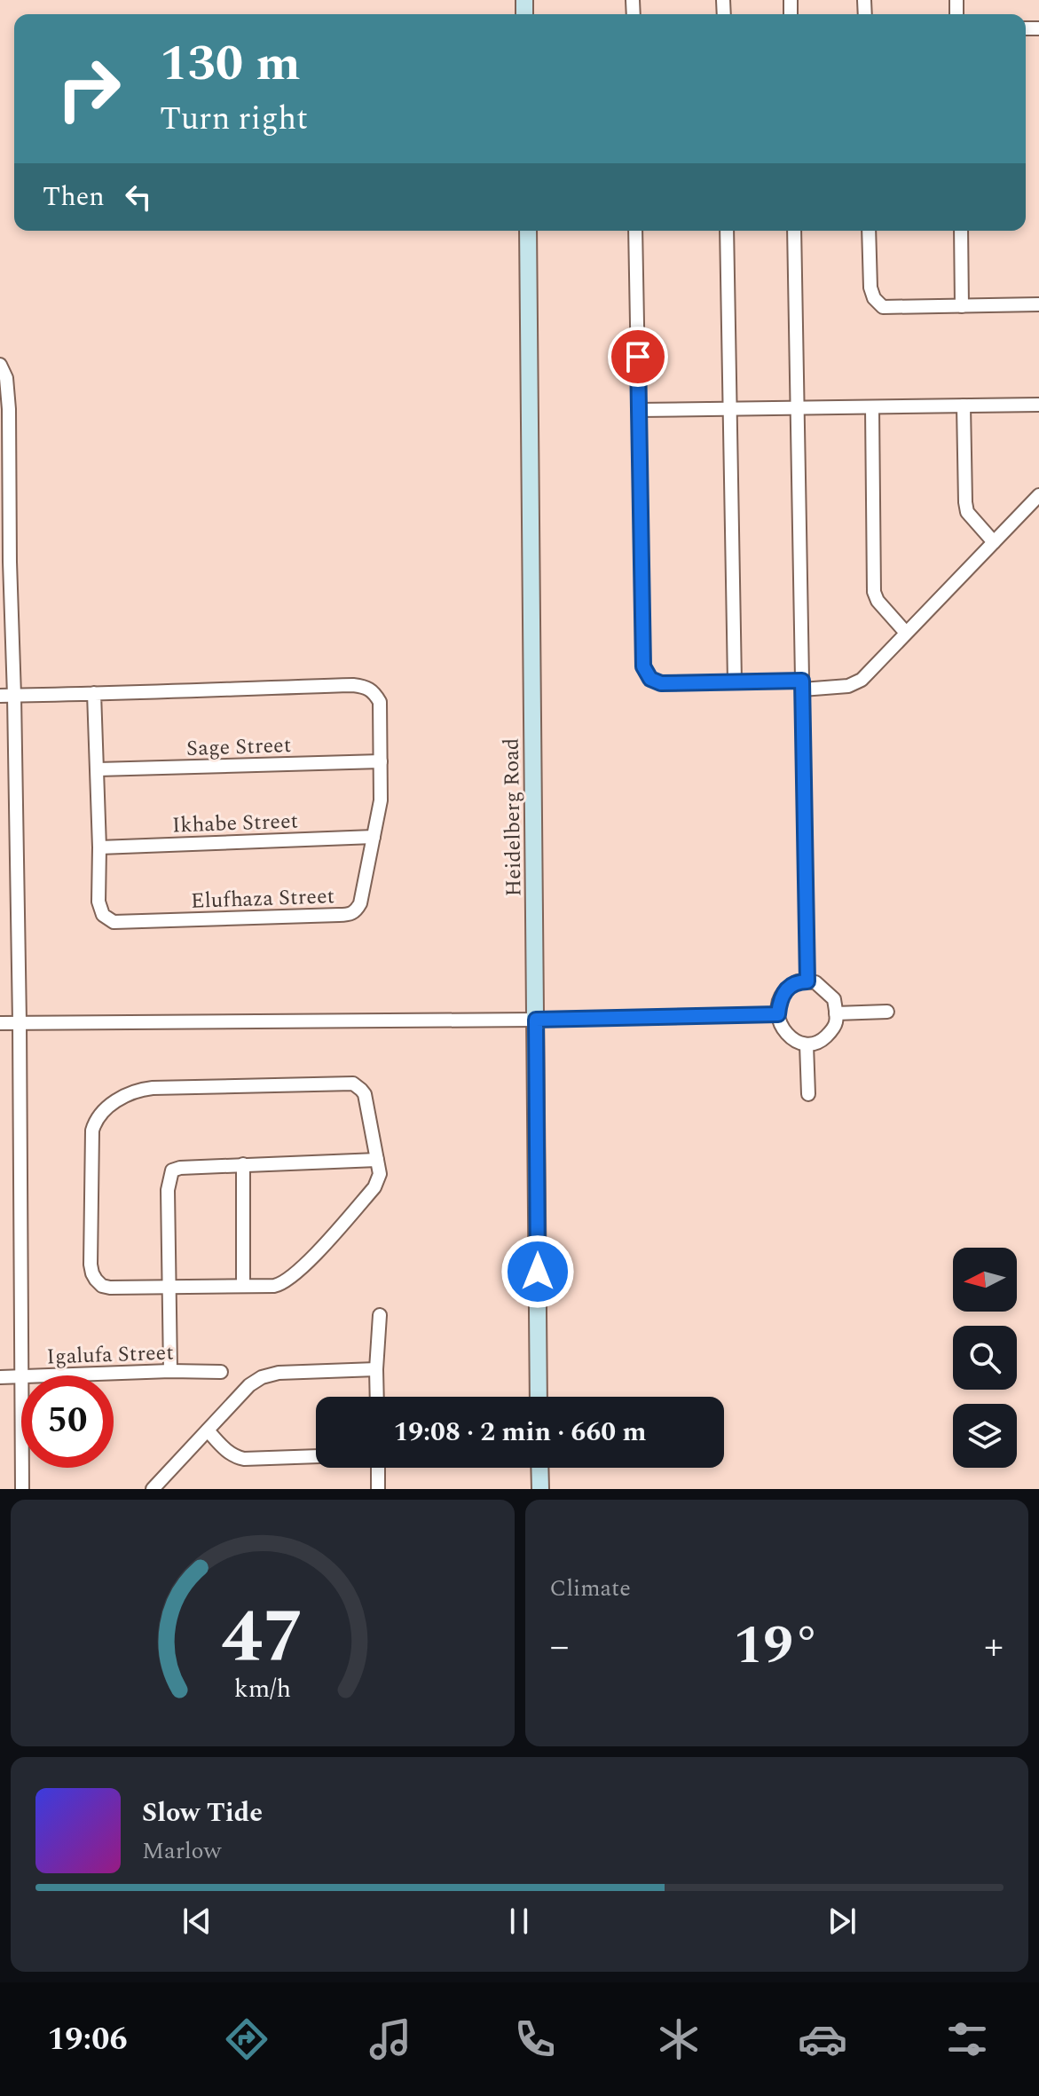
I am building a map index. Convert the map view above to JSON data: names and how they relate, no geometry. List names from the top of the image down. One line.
{"streets":{"main road":["Heidelberg Road"],"street":["Sage Street","Ikhabe Street","Elufhaza Street","Igalufa Street"]},"crossings":[["Sage Street","Elufhaza Street"],["Ikhabe Street","Elufhaza Street"]],"north":"left","page":{"turn":["130 m","Turn right"],"then":"Then","limit":"50","trip":"19:08 · 2 min · 660 m","tile":"Climate","heat":["−","19°","+"],"song":["Slow Tide","Marlow"],"tabs":"19:06","gauge":["47","km/h"]}}
